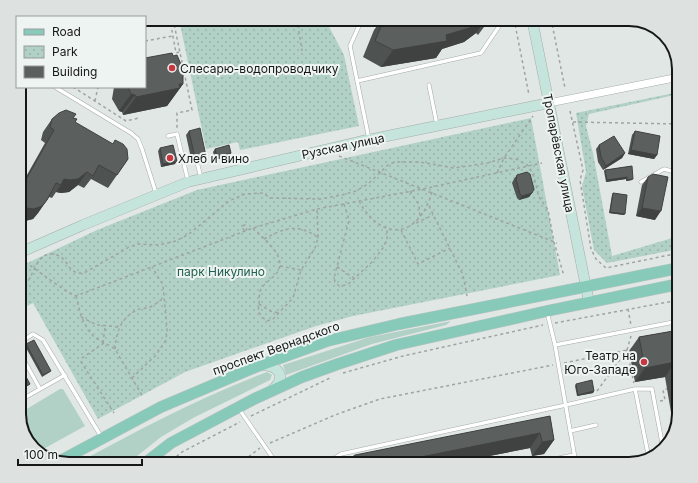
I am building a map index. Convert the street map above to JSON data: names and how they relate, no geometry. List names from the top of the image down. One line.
{"streets":{"main road":["проспект Вернадского"],"street":["Рузская улица","Тропарёвская улица"]},"crossings":[["Рузская улица","Тропарёвская улица"],["Тропарёвская улица","проспект Вернадского"]],"parks":["парк Никулино"],"places":["Слесарю-водопроводчику","Хлеб и вино","Театр на Юго-Западе"],"legend":["Road","Park","Building"],"scale_bar":"100 m"}
